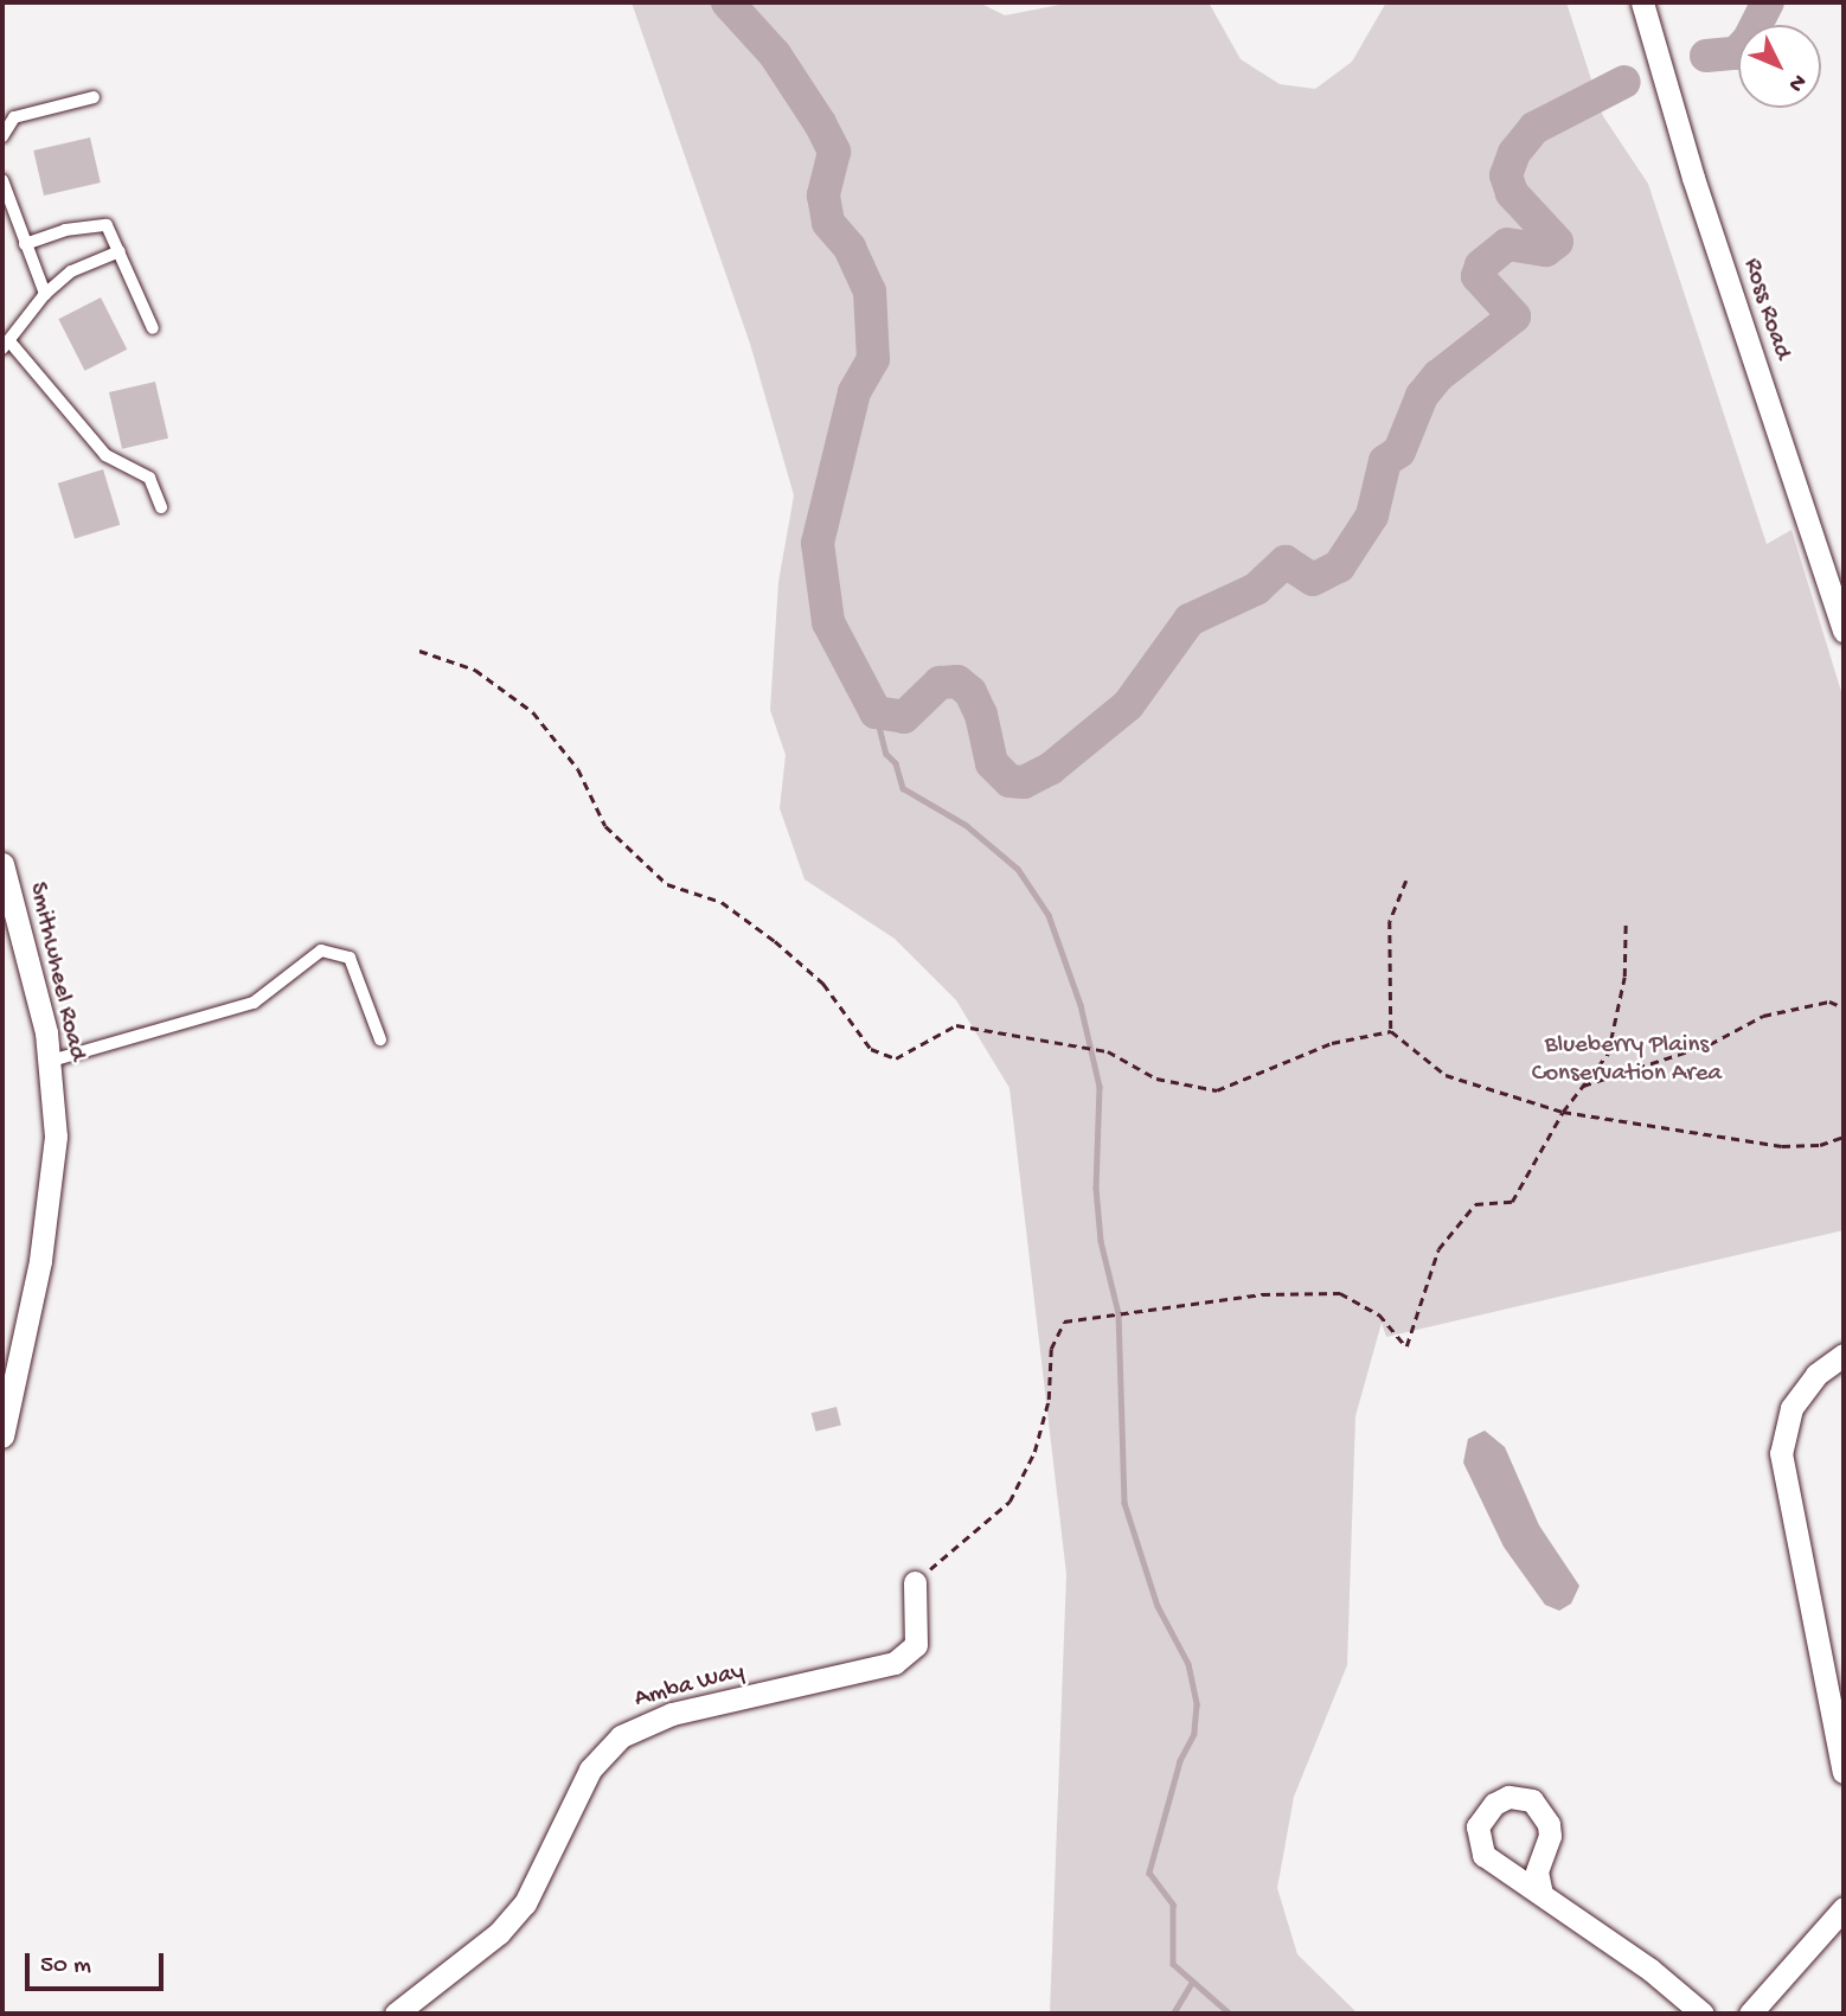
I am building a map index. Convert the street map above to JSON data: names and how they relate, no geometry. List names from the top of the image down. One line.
{"streets":{"street":["Ross Road","Smithwheel Road","Amba Way"]},"parks":["Blueberry Plains Conservation Area"],"scale_bar":"50 m","north":"bottom right"}
